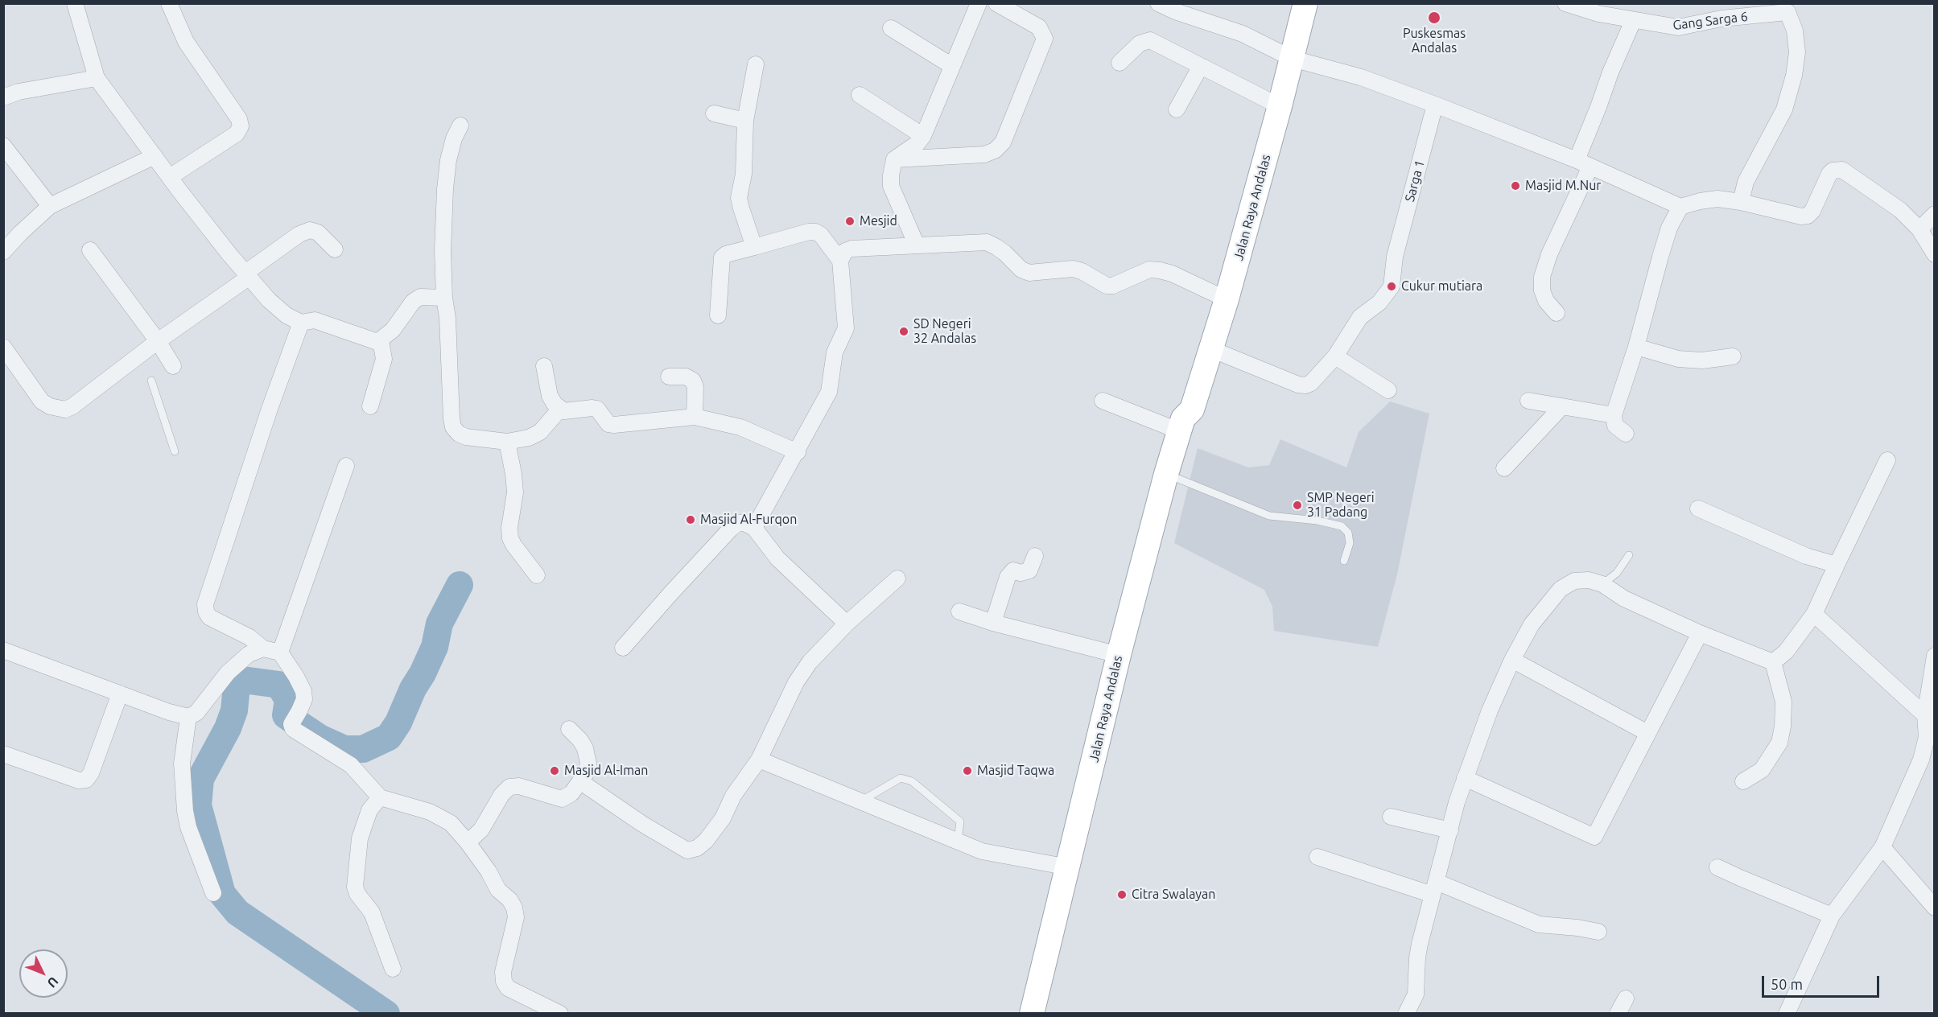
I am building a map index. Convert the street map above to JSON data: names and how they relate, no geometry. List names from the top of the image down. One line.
{"streets":{"main road":["Jalan Raya Andalas"],"street":["Gang Sarga 6","Sarga 1"]},"crossings":[["Sarga 1","Jalan Raya Andalas"]],"places":["Puskesmas Andalas","Masjid M.Nur","Mesjid","Cukur mutiara","SD Negeri 32 Andalas","SMP Negeri 31 Padang","Masjid Al-Furqon","Masjid Al-Iman","Masjid Taqwa","Citra Swalayan"],"scale_bar":"50 m","north":"bottom right"}
